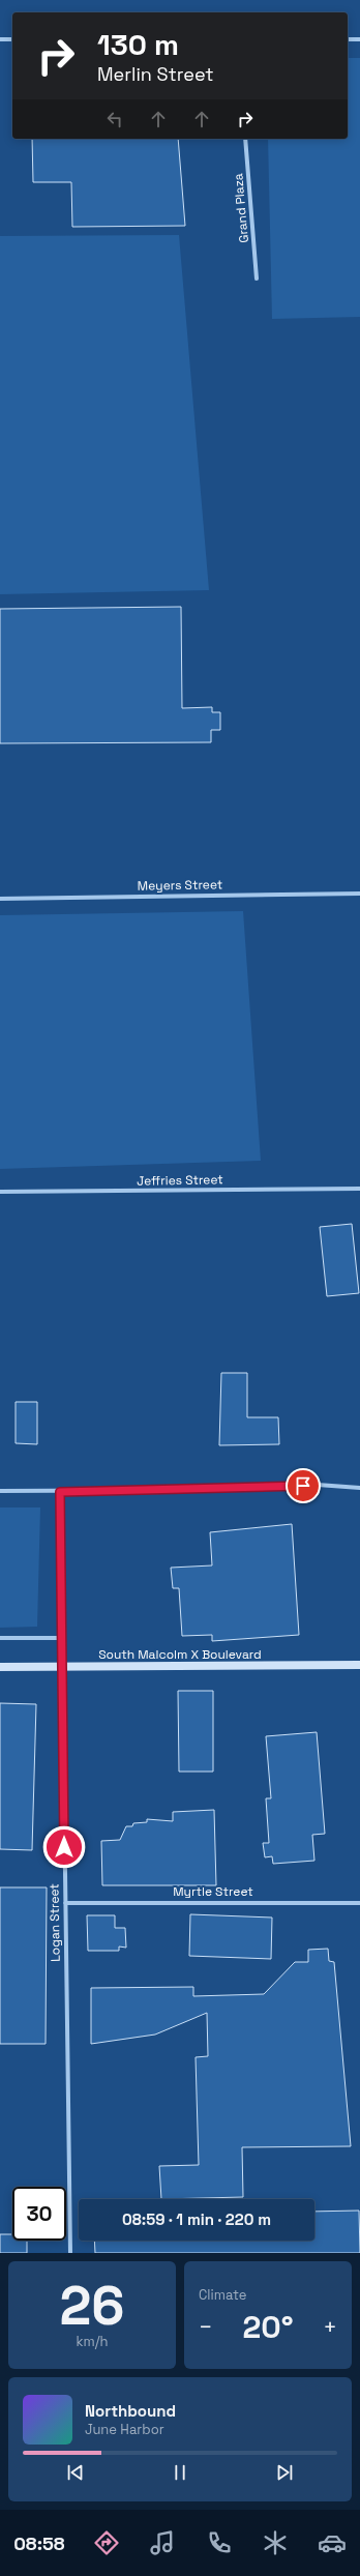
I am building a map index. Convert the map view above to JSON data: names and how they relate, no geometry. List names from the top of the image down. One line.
{"streets":{"street":["Grand Plaza","Meyers Street","Jeffries Street","South Malcolm X Boulevard","Myrtle Street","Logan Street"]},"crossings":[["South Malcolm X Boulevard","Logan Street"],["Myrtle Street","Logan Street"]],"page":{"turn":["130 m","Merlin Street"],"limit":"30","trip":"08:59 · 1 min · 220 m","tile":[["26","km/h"],"Climate"],"heat":["−","20°","+"],"song":["Northbound","June Harbor"],"tabs":"08:58"}}
